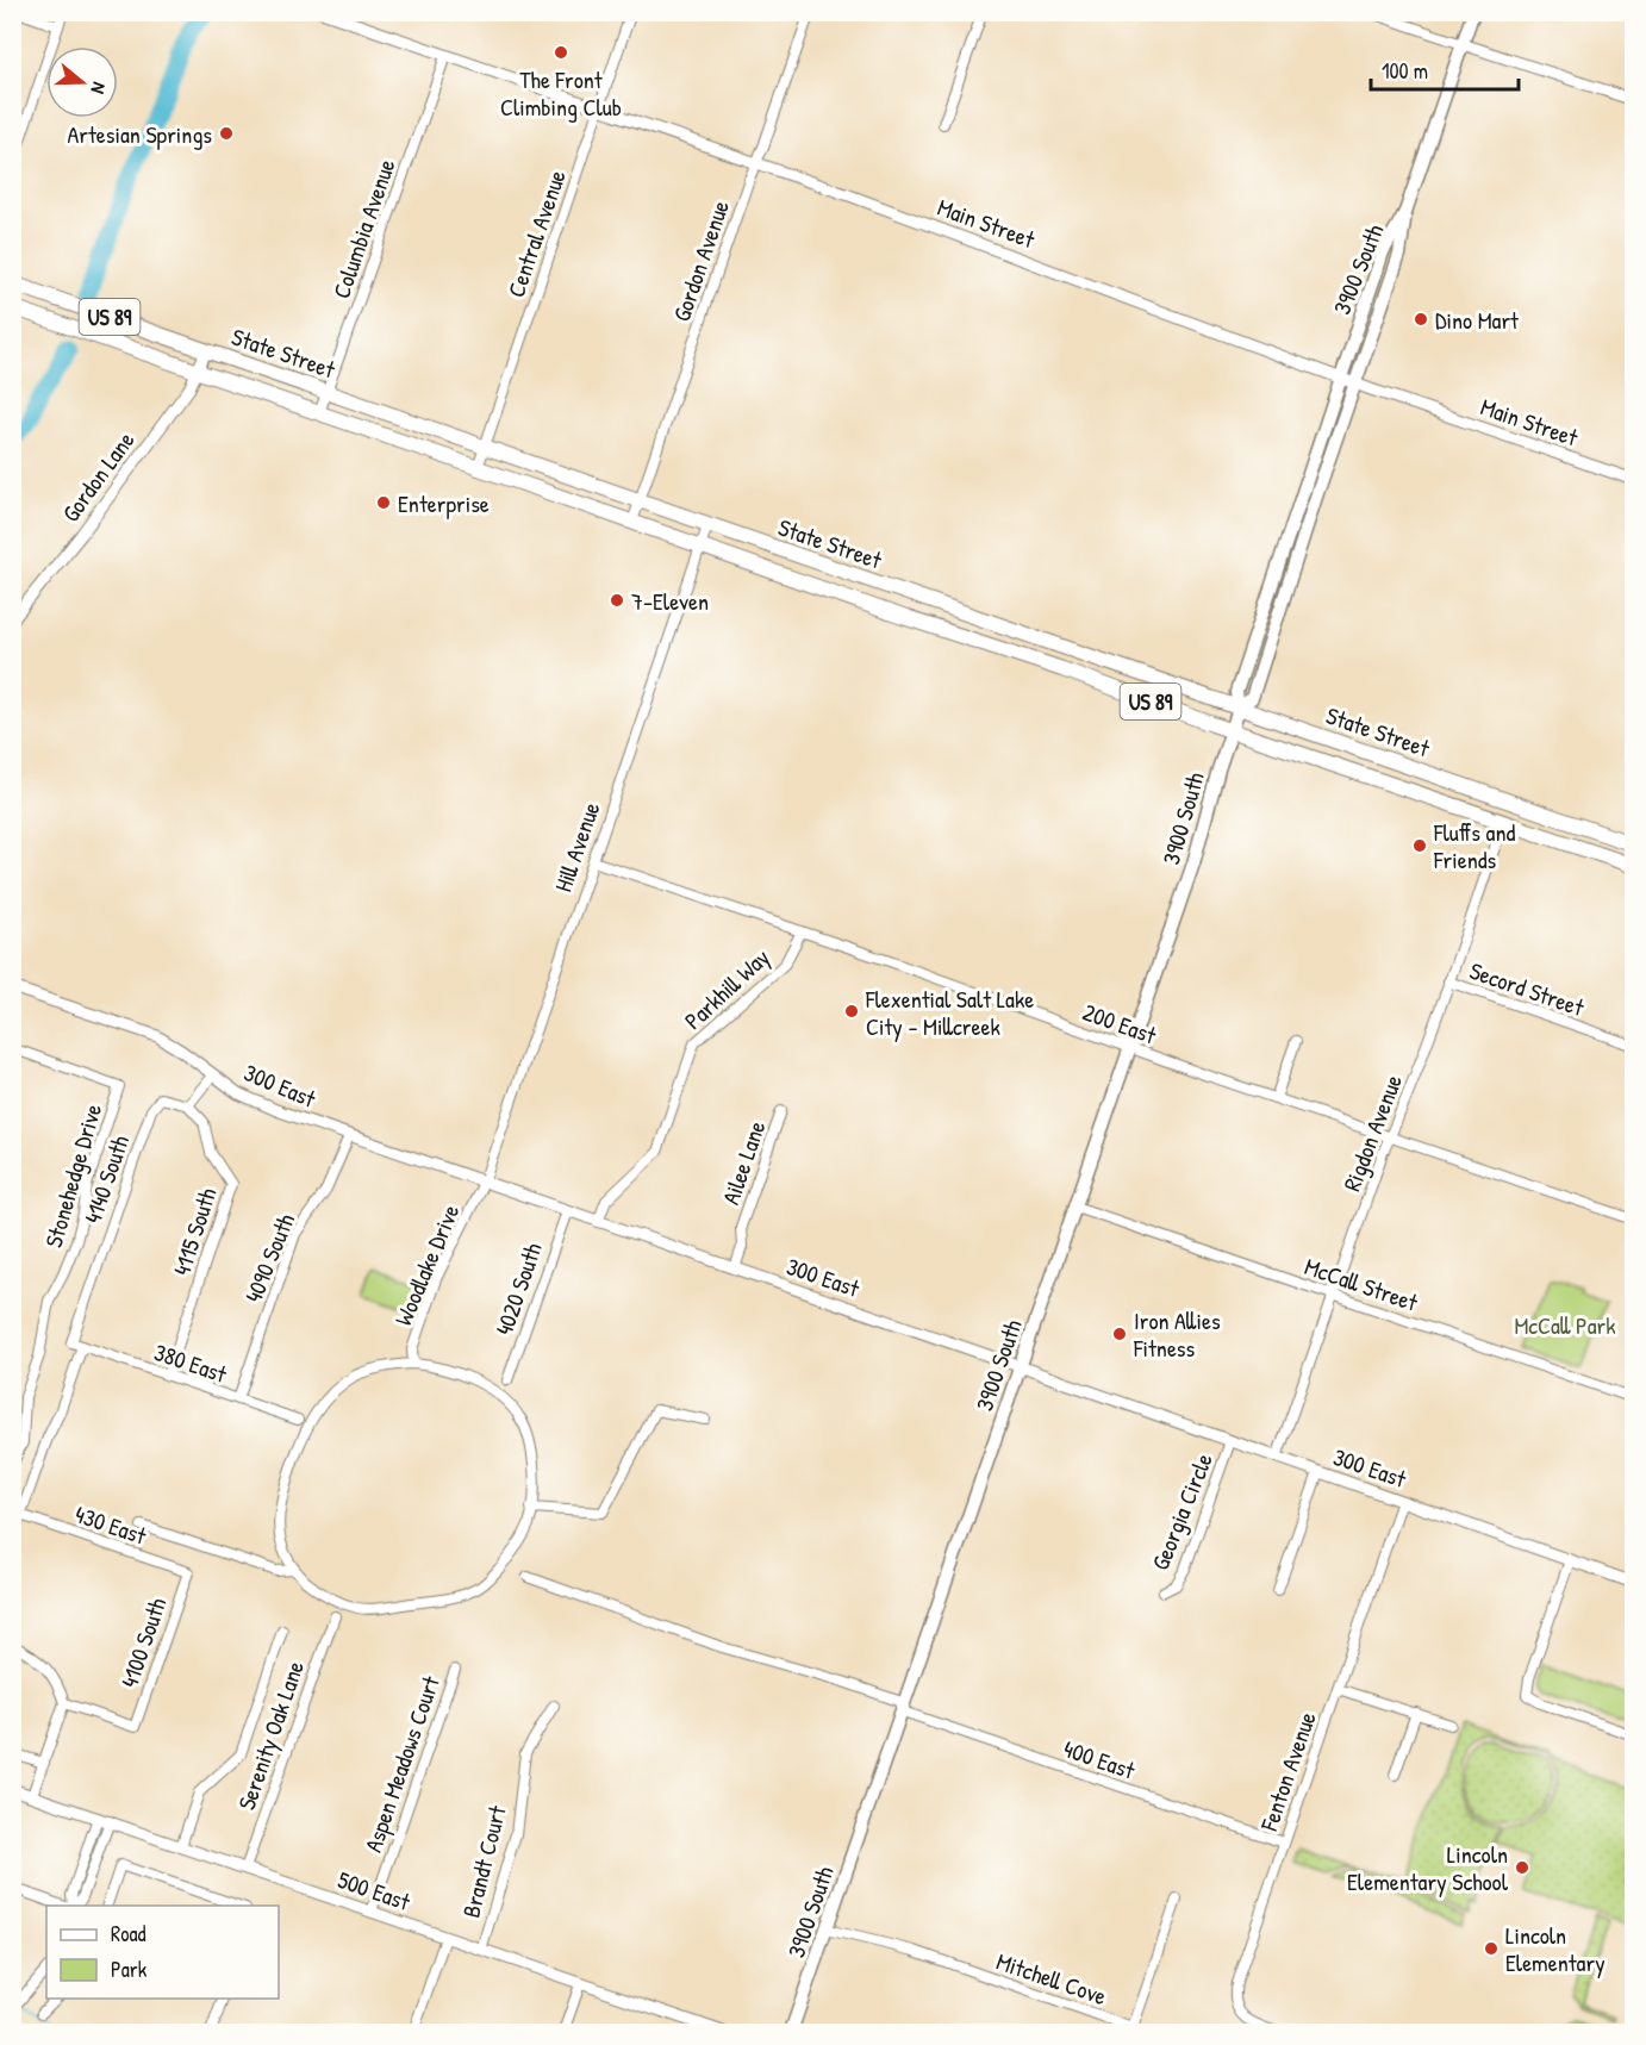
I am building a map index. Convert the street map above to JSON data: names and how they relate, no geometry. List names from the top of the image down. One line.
{"streets":{"main road":["3900 South","US 89","State Street"],"street":["Main Street","Columbia Avenue","Central Avenue","Gordon Avenue","Gordon Lane","Hill Avenue","Parkhill Way","Secord Street","200 East","300 East","Rigdon Avenue","Ailee Lane","Stonehedge Drive","4140 South","4115 South","4090 South","Woodlake Drive","McCall Street","4020 South","380 East","Georgia Circle","430 East","4100 South","Serenity Oak Lane","400 East","Aspen Meadows Court","Fenton Avenue","Brandt Court","500 East","Mitchell Cove"]},"crossings":[["Main Street","Columbia Avenue"],["Main Street","Central Avenue"],["Main Street","Gordon Avenue"],["Main Street","3900 South"],["Columbia Avenue","State Street"],["Central Avenue","State Street"],["Gordon Avenue","State Street"],["3900 South","State Street"],["3900 South","200 East"],["3900 South","300 East"],["3900 South","McCall Street"],["3900 South","400 East"],["3900 South","Mitchell Cove"],["State Street","Gordon Lane"],["State Street","Hill Avenue"],["State Street","Rigdon Avenue"],["Hill Avenue","200 East"],["Hill Avenue","300 East"],["Hill Avenue","Woodlake Drive"],["Parkhill Way","200 East"],["Parkhill Way","300 East"],["Secord Street","Rigdon Avenue"],["200 East","Rigdon Avenue"],["300 East","Rigdon Avenue"],["300 East","Ailee Lane"],["300 East","4090 South"],["300 East","Woodlake Drive"],["300 East","4020 South"],["300 East","Georgia Circle"],["300 East","Fenton Avenue"],["Rigdon Avenue","McCall Street"],["4140 South","4115 South"],["4140 South","380 East"],["4115 South","380 East"],["4090 South","380 East"],["430 East","4100 South"],["Serenity Oak Lane","500 East"],["400 East","Fenton Avenue"],["Aspen Meadows Court","500 East"],["Brandt Court","500 East"]],"parks":["McCall Park"],"places":["The Front Climbing Club","Artesian Springs","Dino Mart","Enterprise","7-Eleven","Fluffs and Friends","Flexential Salt Lake City - Millcreek","Iron Allies Fitness","Lincoln Elementary School","Lincoln Elementary"],"legend":["Road","Park"],"scale_bar":"100 m","north":"right"}
